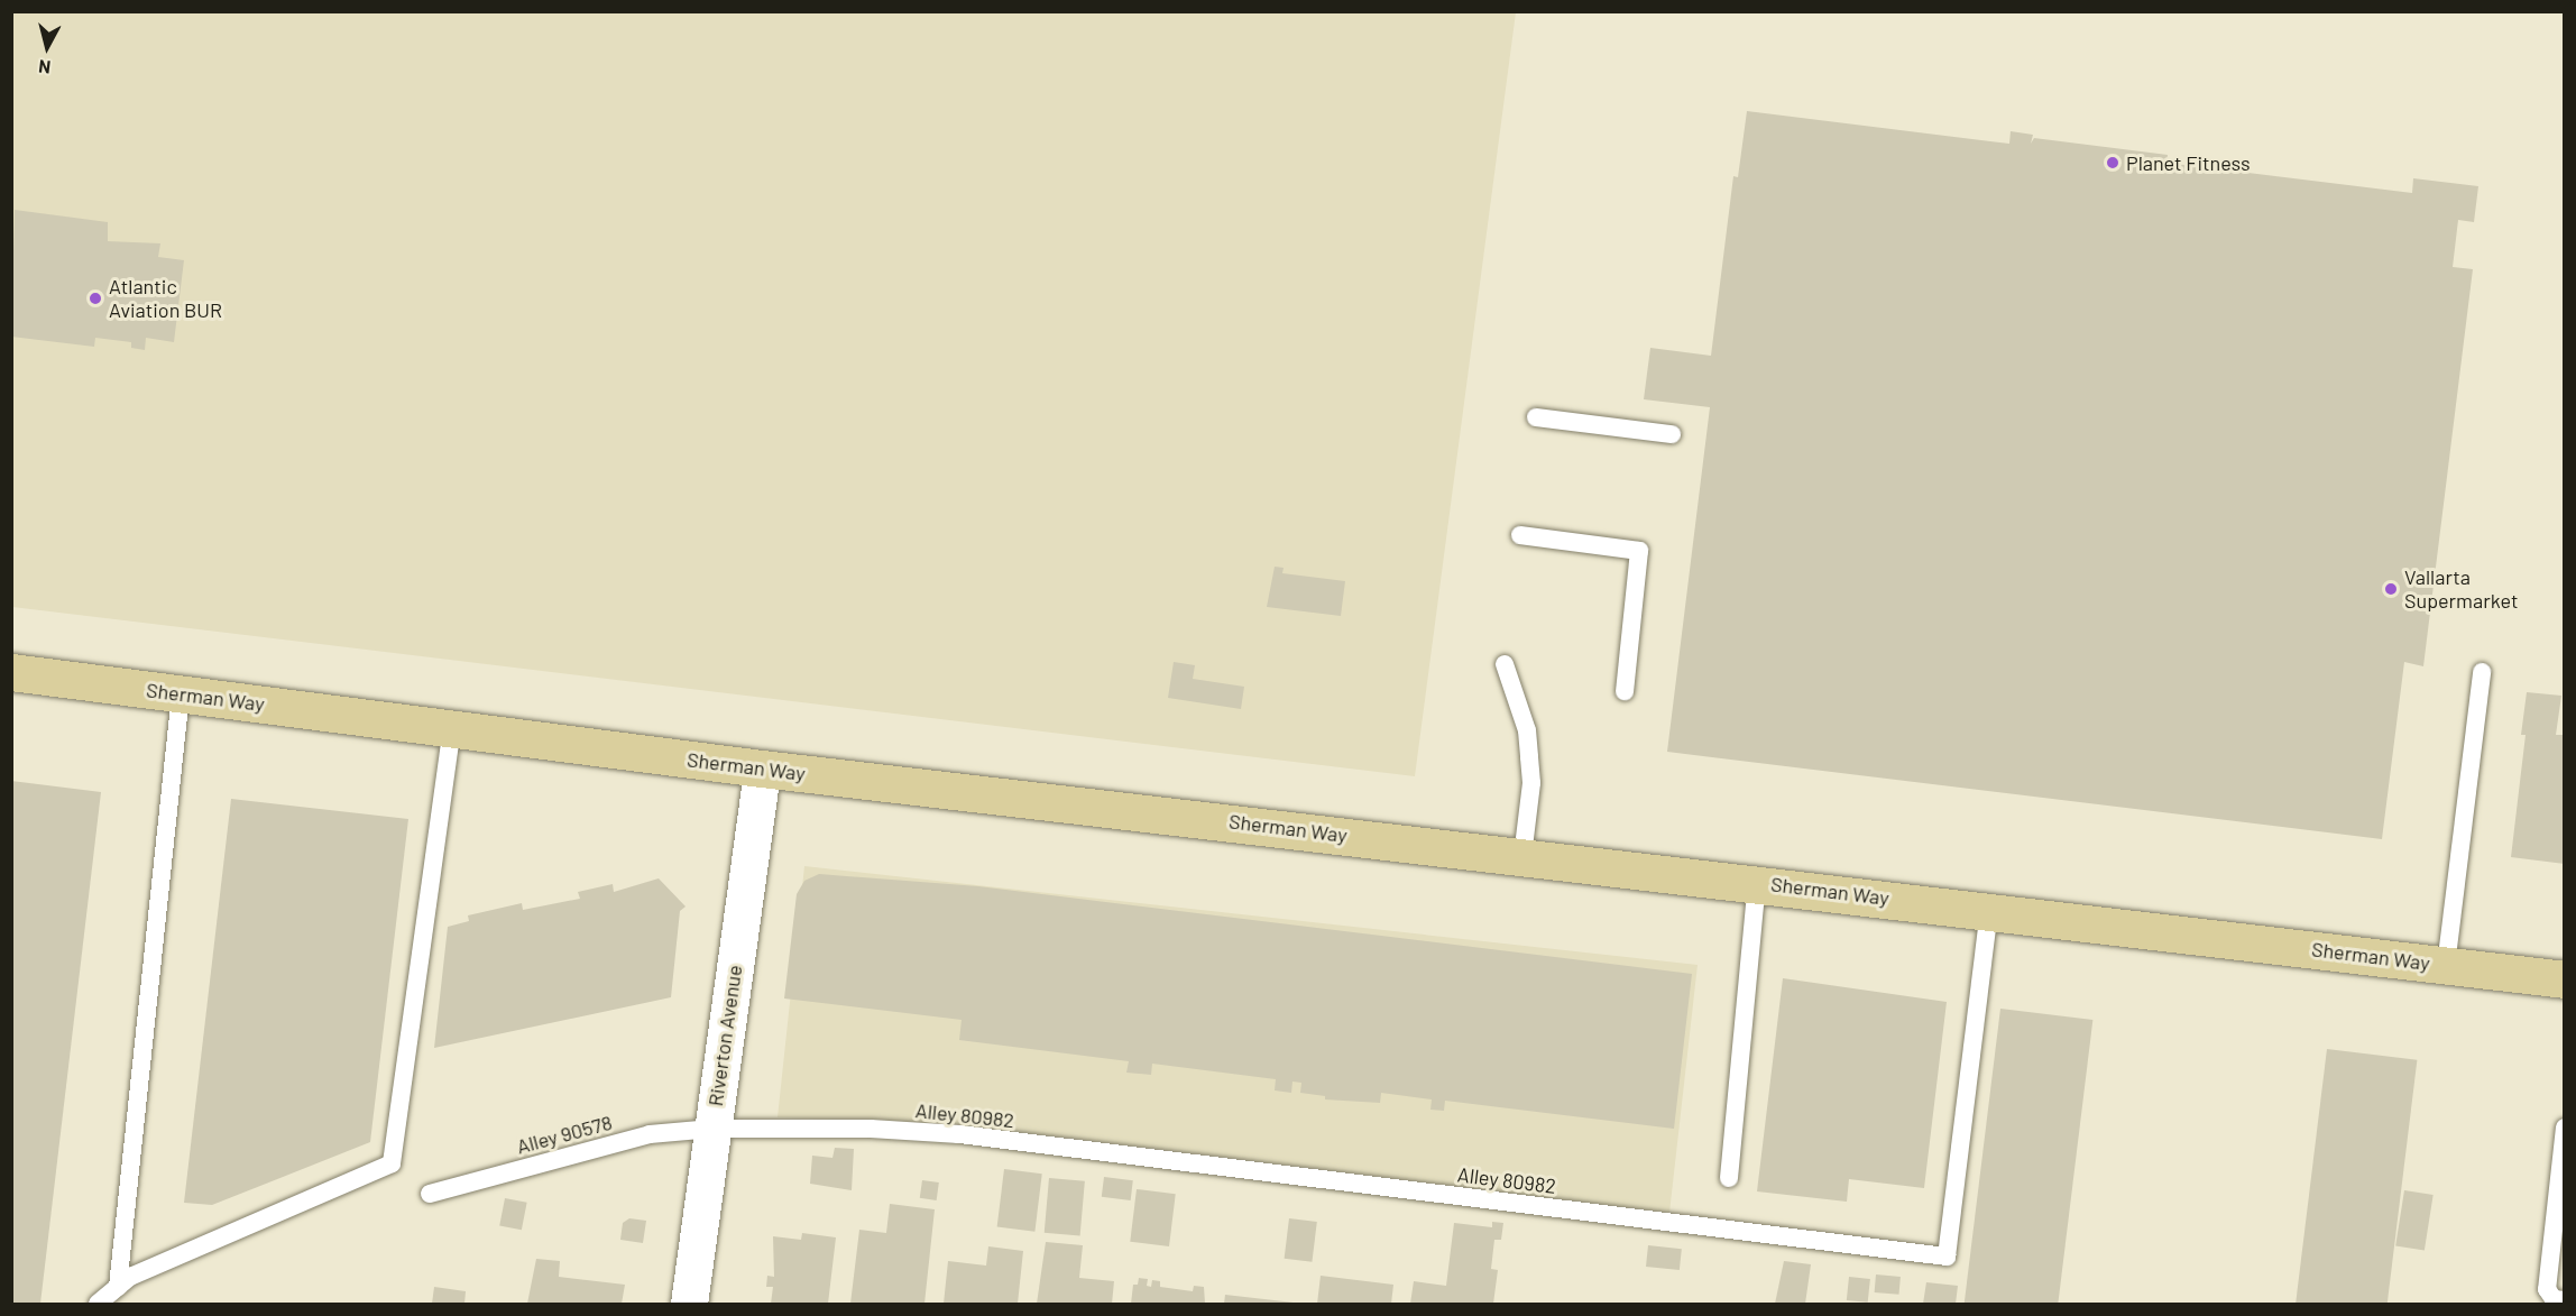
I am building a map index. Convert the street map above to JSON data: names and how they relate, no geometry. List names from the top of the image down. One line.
{"streets":{"main road":["Sherman Way"],"street":["Riverton Avenue"],"lane":["Alley 80982","Alley 90578"]},"crossings":[["Sherman Way","Riverton Avenue"],["Sherman Way","Alley 80982"],["Riverton Avenue","Alley 80982"],["Riverton Avenue","Alley 90578"],["Alley 80982","Alley 90578"]],"places":["Planet Fitness","Atlantic Aviation BUR","Vallarta Supermarket"],"north":"bottom"}
